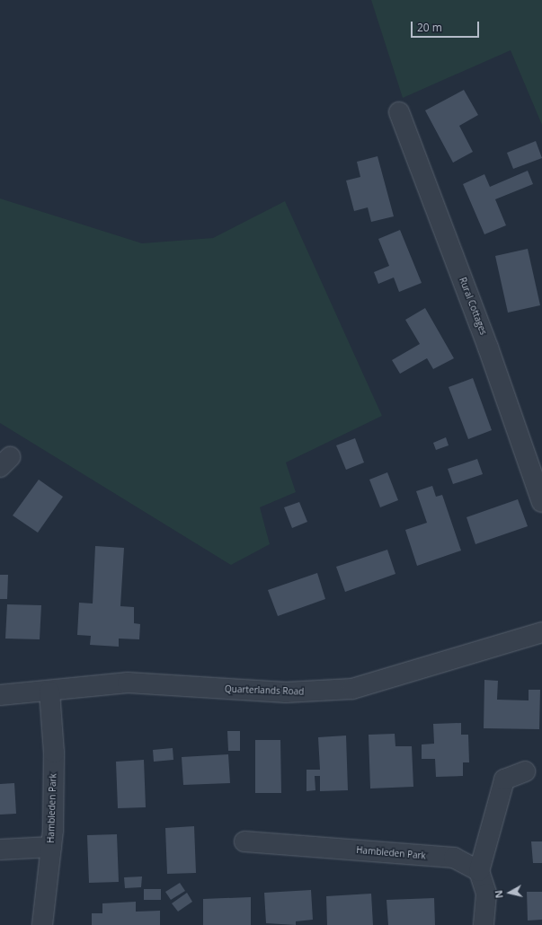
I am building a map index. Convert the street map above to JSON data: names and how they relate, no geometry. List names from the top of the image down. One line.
{"streets":{"street":["Rural Cottages","Quarterlands Road","Hambleden Park"]},"crossings":[["Quarterlands Road","Hambleden Park"]],"scale_bar":"20 m","north":"left"}
